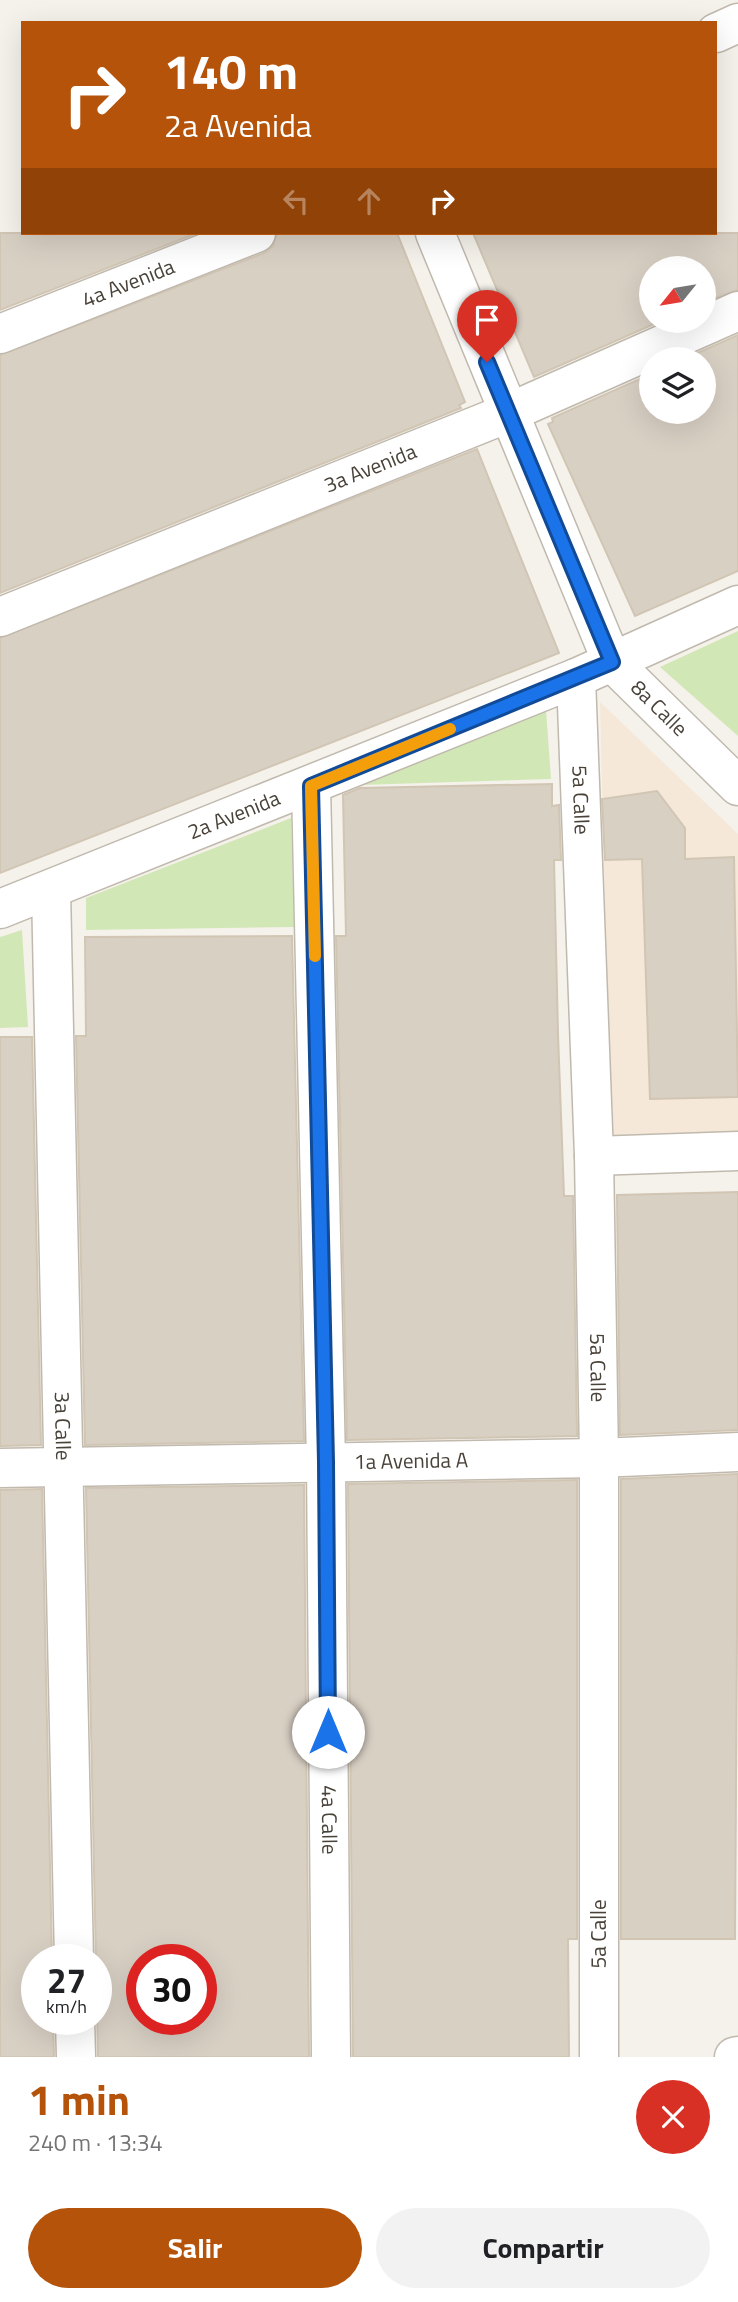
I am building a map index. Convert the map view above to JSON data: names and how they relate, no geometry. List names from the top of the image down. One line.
{"streets":{"street":["4a Avenida","3a Avenida","8a Calle","5a Calle","2a Avenida","3a Calle","1a Avenida A","4a Calle"]},"crossings":[["3a Avenida","8a Calle"],["8a Calle","2a Avenida"],["5a Calle","2a Avenida"],["5a Calle","1a Avenida A"],["2a Avenida","3a Calle"],["2a Avenida","4a Calle"],["3a Calle","1a Avenida A"],["1a Avenida A","4a Calle"]],"north":"bottom left","page":{"turn":["140 m","2a Avenida"],"speed":"27 km/h","limit":"30","heading":["1 min","240 m · 13:34"],"buttons":["Salir","Compartir"]}}
